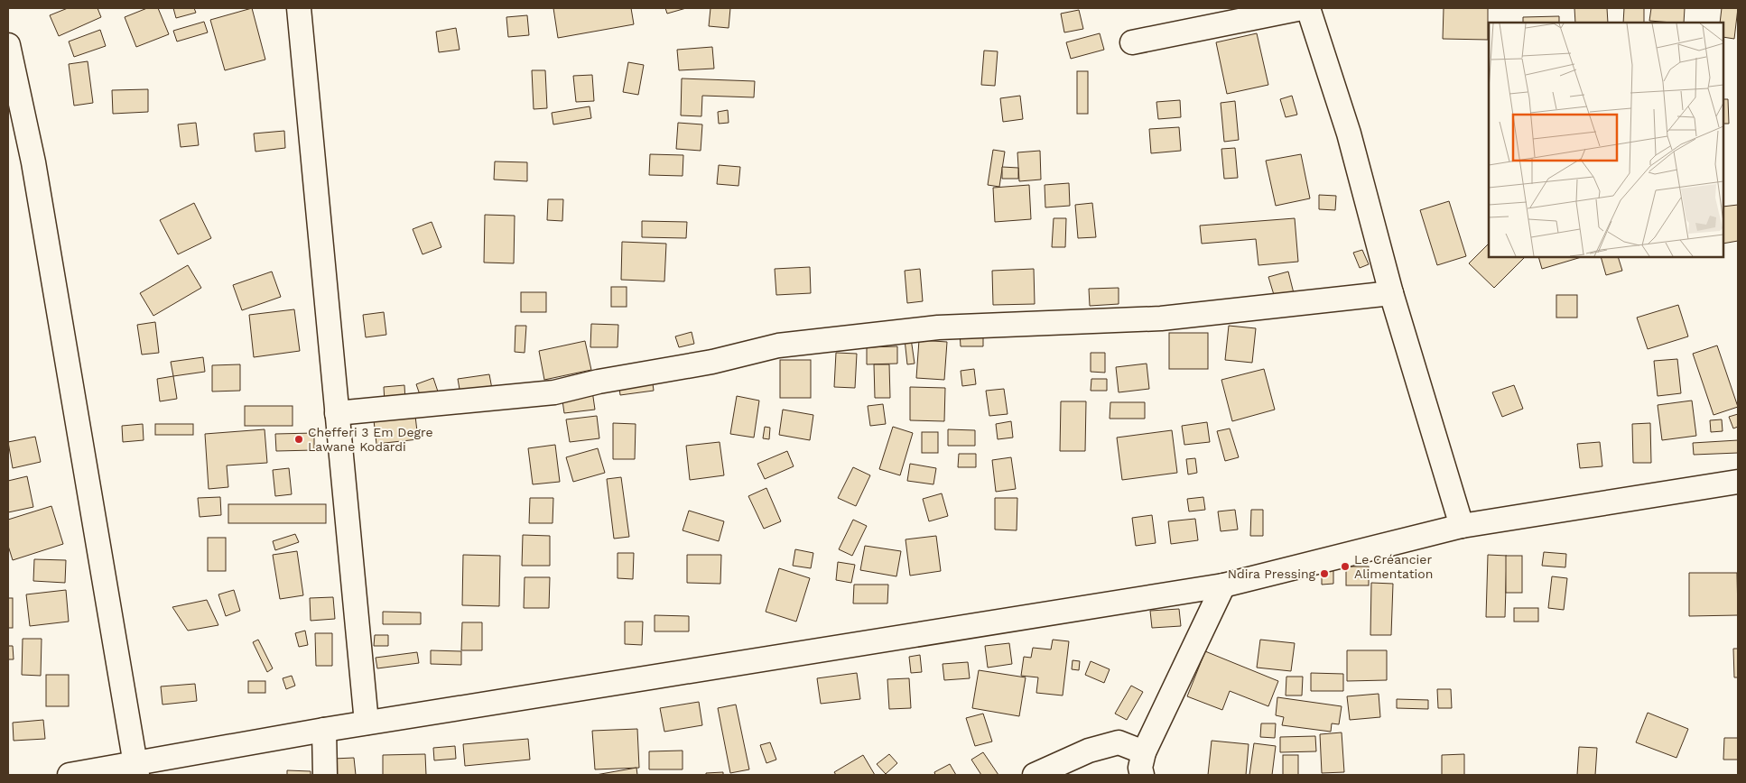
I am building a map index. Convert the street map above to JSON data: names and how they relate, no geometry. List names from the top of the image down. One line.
{"places":["Chefferi 3 Em Degre Lawane Kodardi","Le Créancier Alimentation","Ndira Pressing"]}
